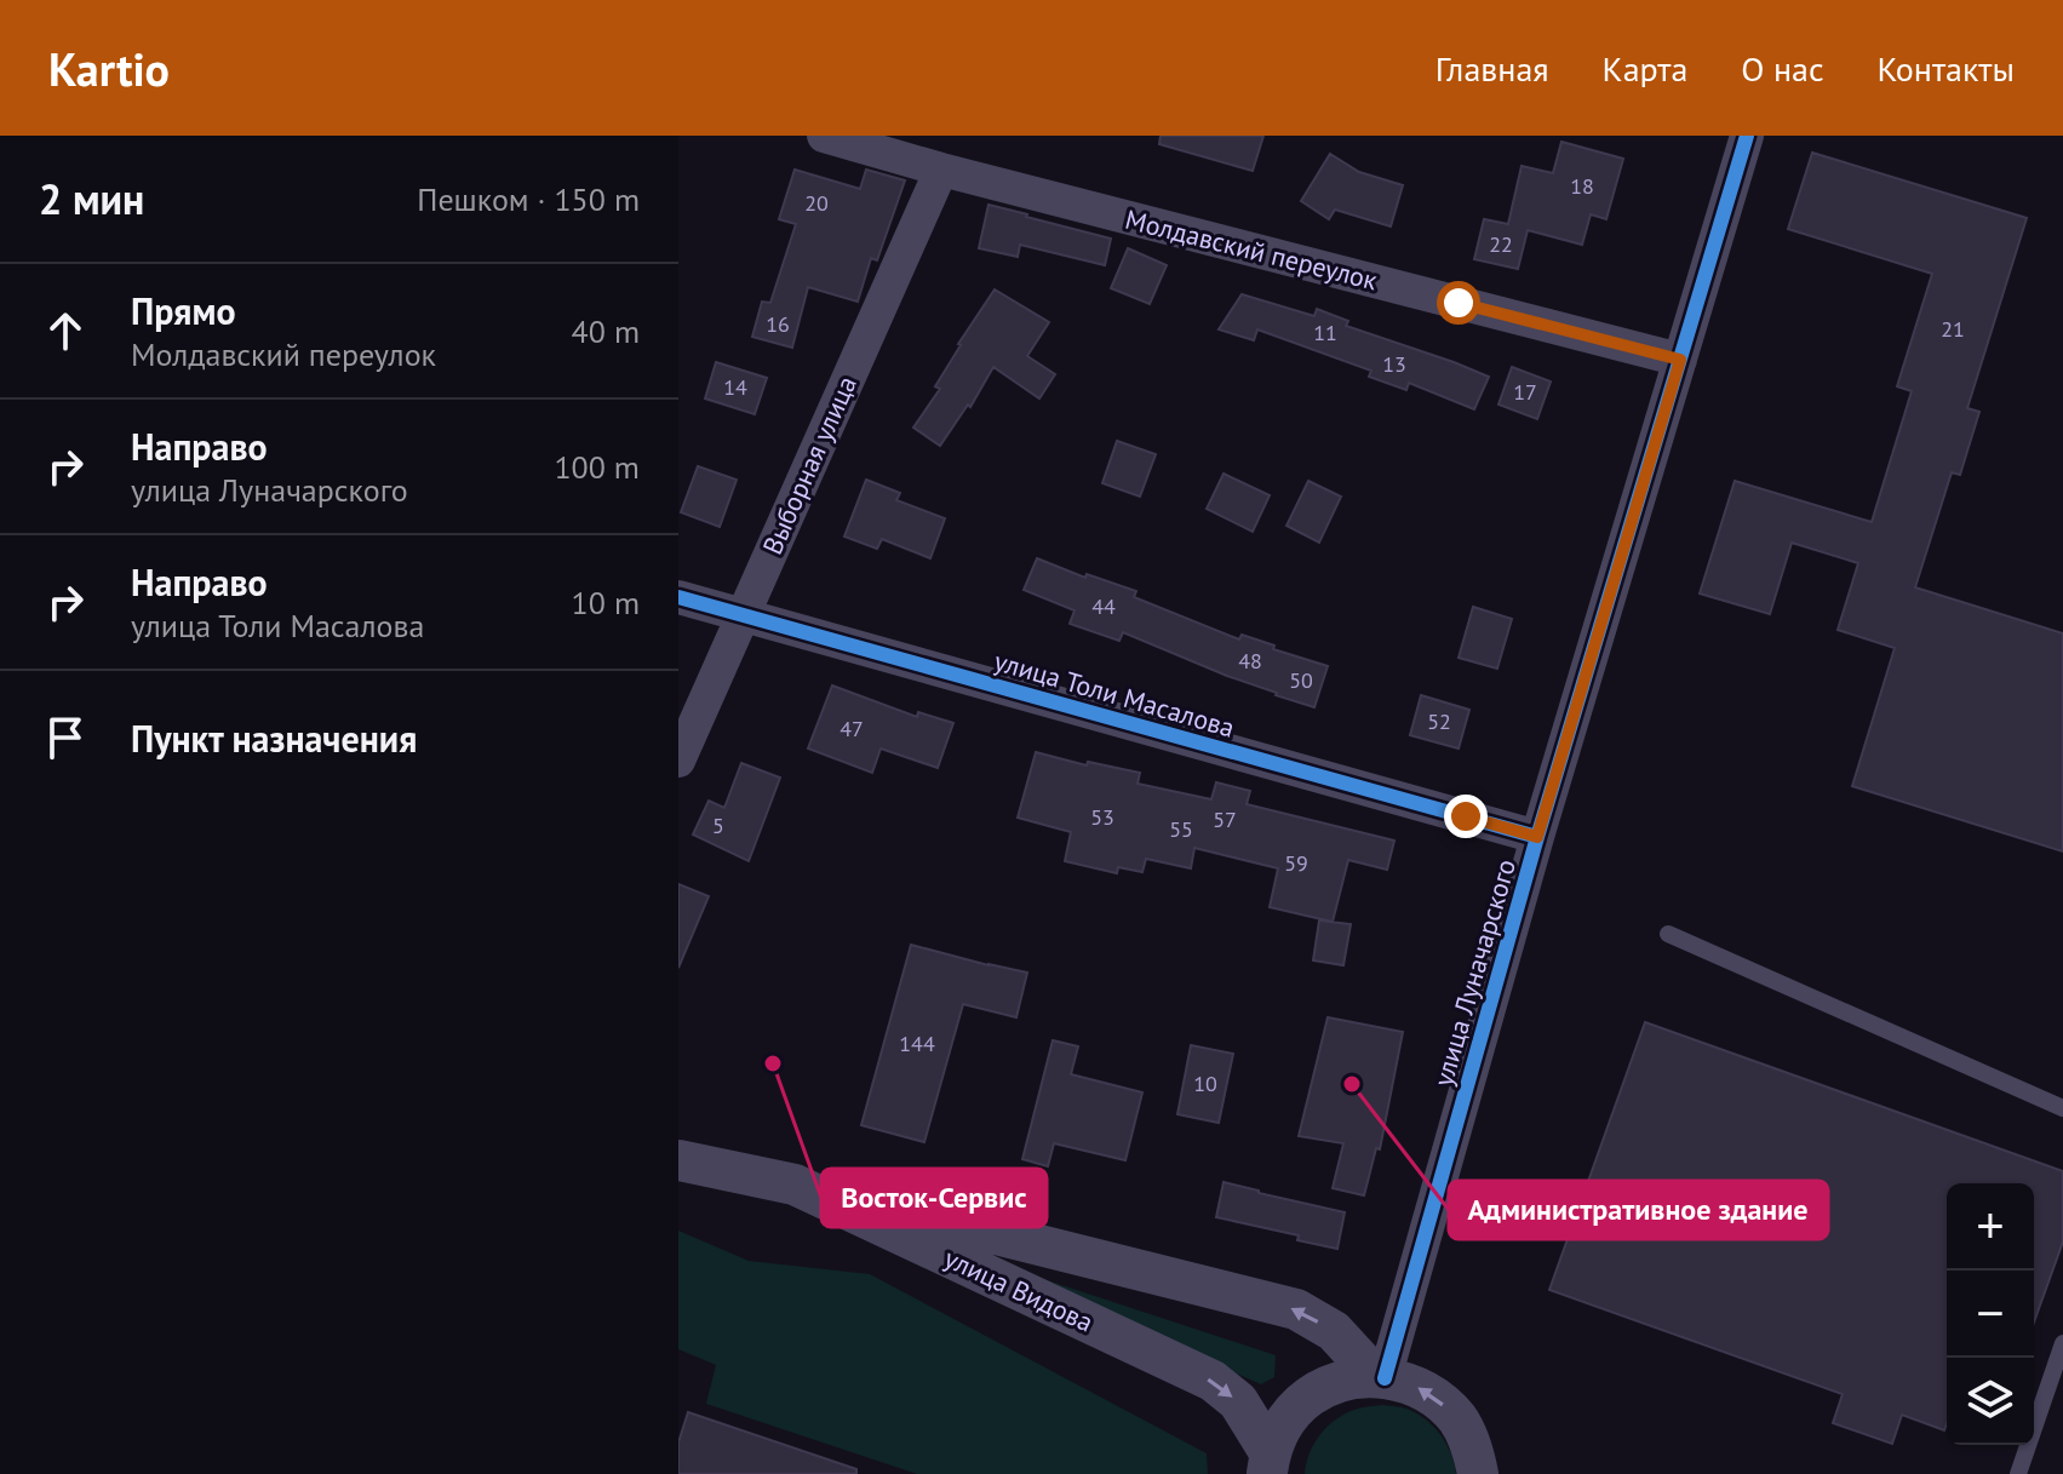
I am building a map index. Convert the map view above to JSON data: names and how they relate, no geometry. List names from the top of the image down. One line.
{"streets":{"street":["Молдавский переулок","Выборная улица","улица Толи Масалова","улица Луначарского","улица Видова"]},"crossings":[["Молдавский переулок","Выборная улица"],["Молдавский переулок","улица Луначарского"],["Выборная улица","улица Толи Масалова"],["улица Толи Масалова","улица Луначарского"]],"places":["Восток-Сервис","Административное здание"],"house_numbers":["18","20","22","16","21","11","13","14","17","44","48","50","52","47","53","57","5","55","59","144","10"],"page":{"header":"Kartio","nav":["Главная","Карта","О нас","Контакты"],"heading":["2 мин","Пешком · 150 m"],"list":[["Прямо","Молдавский переулок","40 m"],["Направо","улица Луначарского","100 m"],["Направо","улица Толи Масалова","10 m"],"Пункт назначения"],"map_buttons":["+","−"]}}
